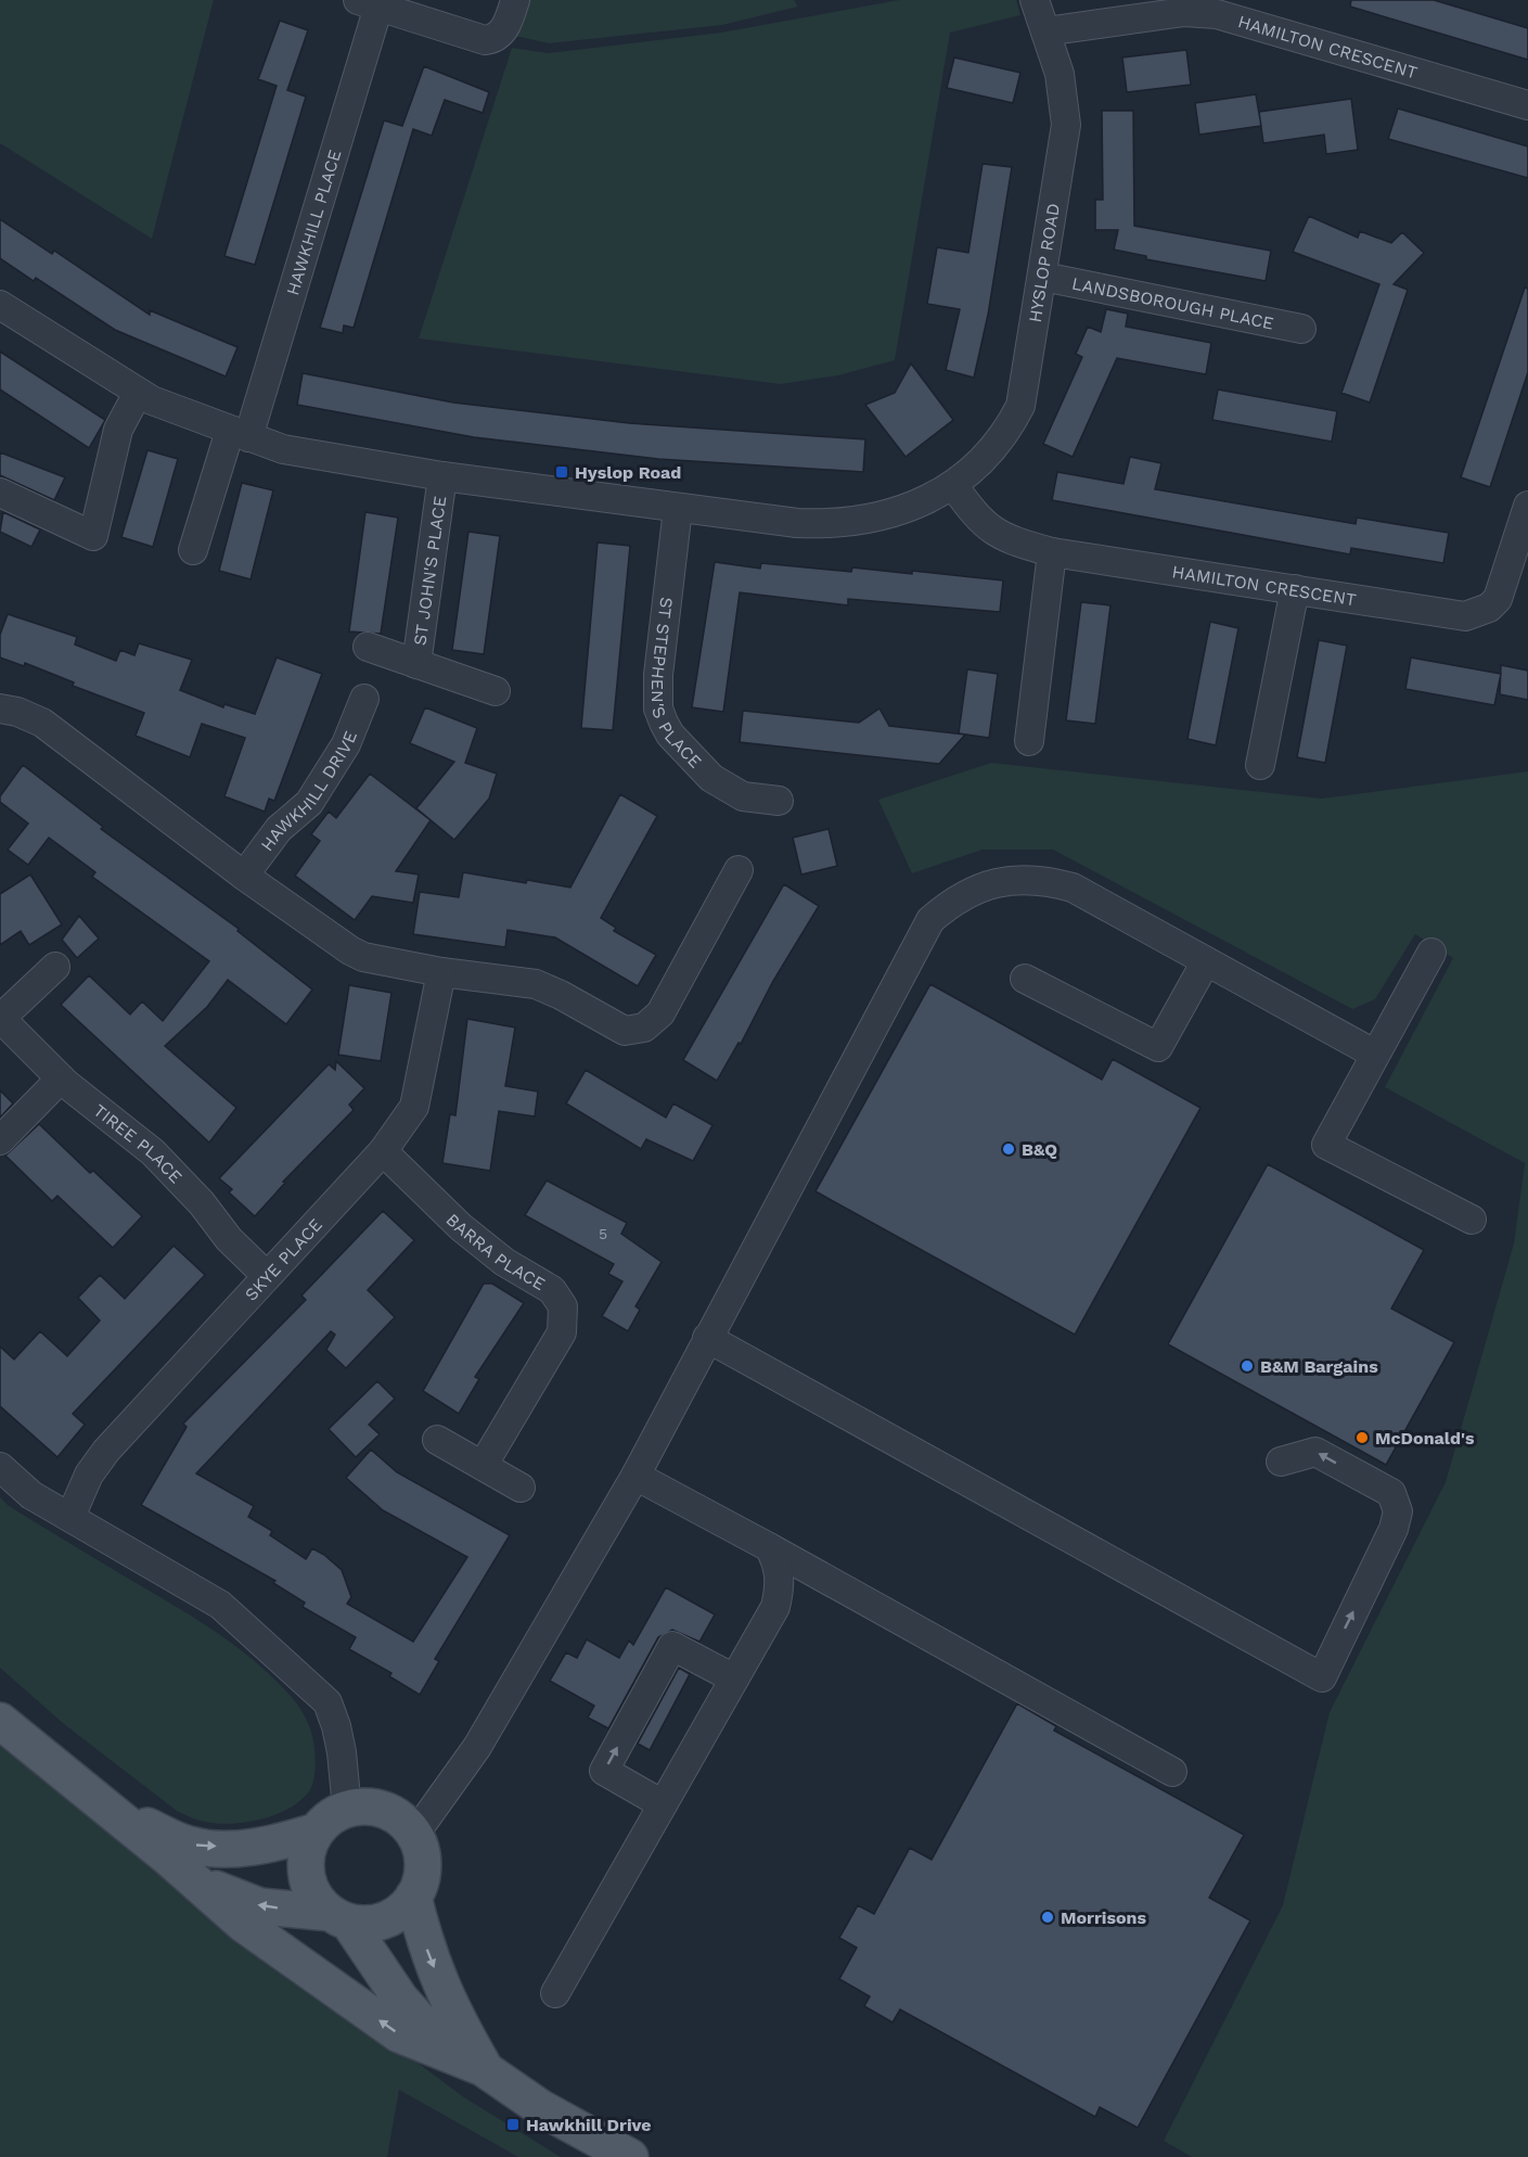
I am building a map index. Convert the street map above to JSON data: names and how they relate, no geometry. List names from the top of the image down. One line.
{"streets":{"street":["HAMILTON CRESCENT","HAWKHILL PLACE","HYSLOP ROAD","LANDSBOROUGH PLACE","ST JOHN'S PLACE","ST STEPHEN'S PLACE","HAWKHILL DRIVE","TIREE PLACE","BARRA PLACE","SKYE PLACE"]},"crossings":[["HAMILTON CRESCENT","HYSLOP ROAD"],["HAWKHILL PLACE","HYSLOP ROAD"],["HYSLOP ROAD","LANDSBOROUGH PLACE"],["HYSLOP ROAD","ST JOHN'S PLACE"],["HYSLOP ROAD","ST STEPHEN'S PLACE"],["TIREE PLACE","SKYE PLACE"],["BARRA PLACE","SKYE PLACE"]],"places":{"transit":["Hyslop Road","Hawkhill Drive"],"other":["B&Q","B&M Bargains","McDonald's","Morrisons"]},"house_numbers":["5"]}
